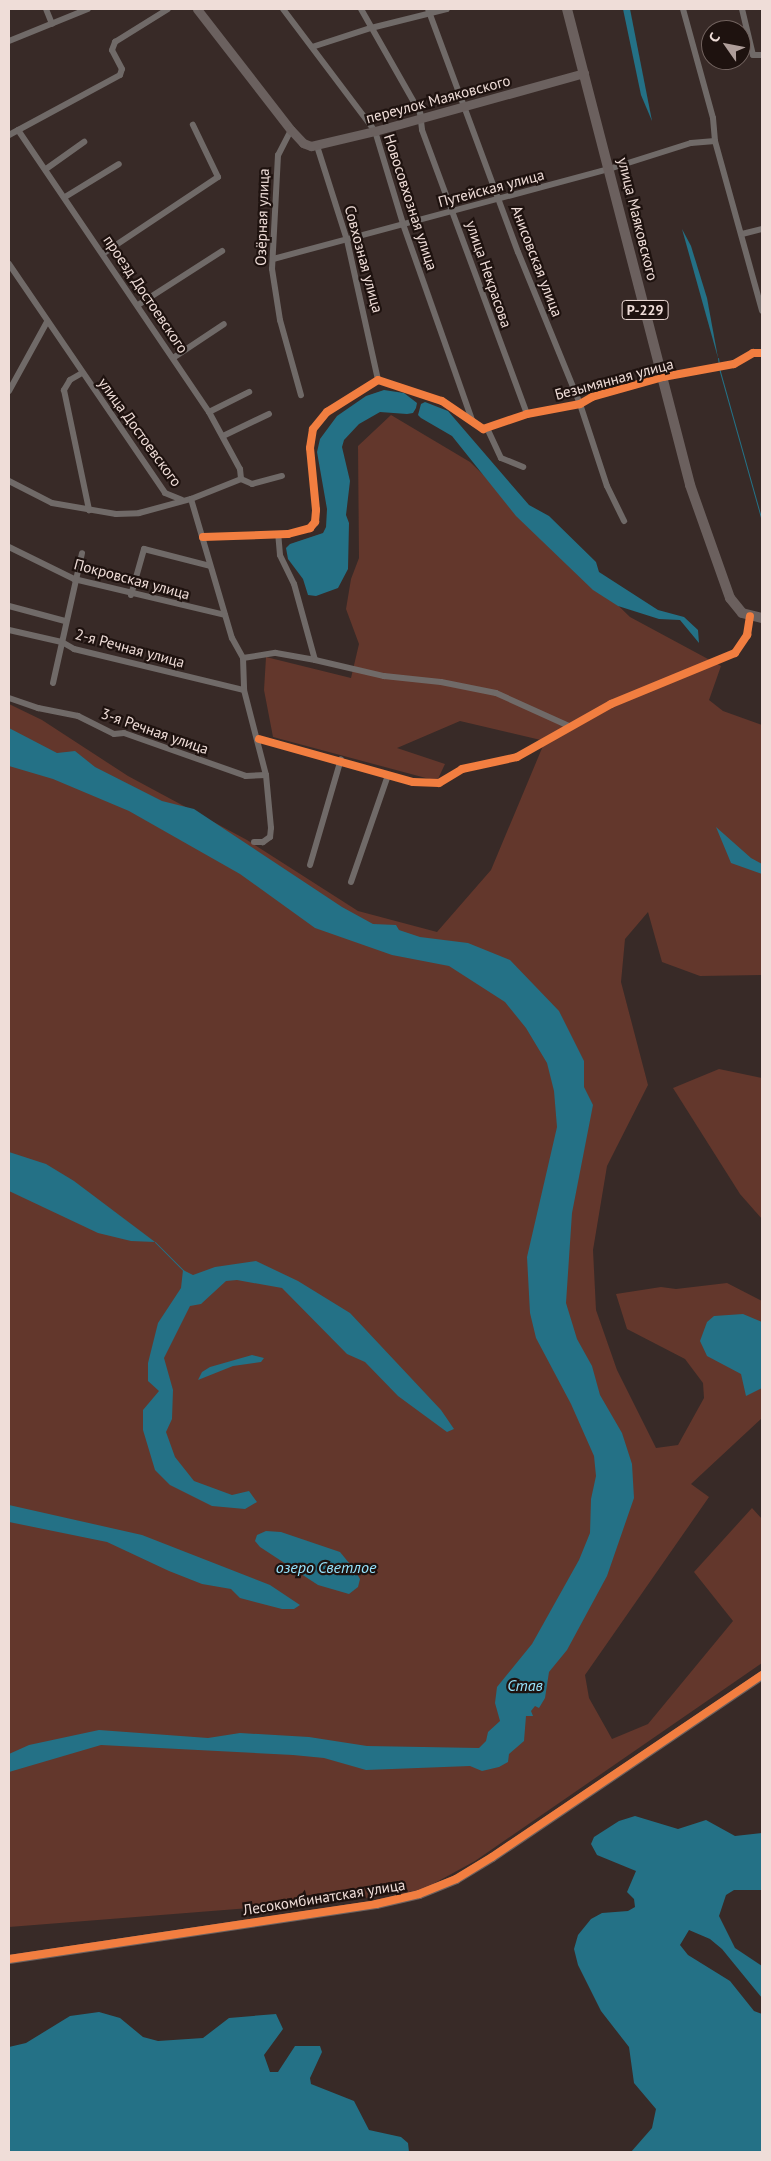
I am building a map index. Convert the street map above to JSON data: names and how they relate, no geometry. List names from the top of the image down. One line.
{"streets":{"main road":["улица Маяковского","Р-229"],"street":["переулок Маяковского","Путейская улица","Новосовхозная улица","Озёрная улица","Совхозная улица","Анисовская улица","улица Некрасова","проезд Достоевского","Безымянная улица","улица Достоевского","Покровская улица","2-я Речная улица","3-я Речная улица","Лесокомбинатская улица"]},"crossings":[["переулок Маяковского","Новосовхозная улица"],["переулок Маяковского","улица Маяковского"],["переулок Маяковского","Совхозная улица"],["переулок Маяковского","Анисовская улица"],["переулок Маяковского","улица Некрасова"],["Путейская улица","Новосовхозная улица"],["Путейская улица","Озёрная улица"],["Путейская улица","улица Маяковского"],["Путейская улица","Совхозная улица"],["Путейская улица","Анисовская улица"],["Путейская улица","улица Некрасова"],["улица Маяковского","Р-229"],["улица Маяковского","Безымянная улица"],["Анисовская улица","Безымянная улица"],["улица Некрасова","Безымянная улица"]],"water":["озеро Светлое","Став"],"north":"top left"}
